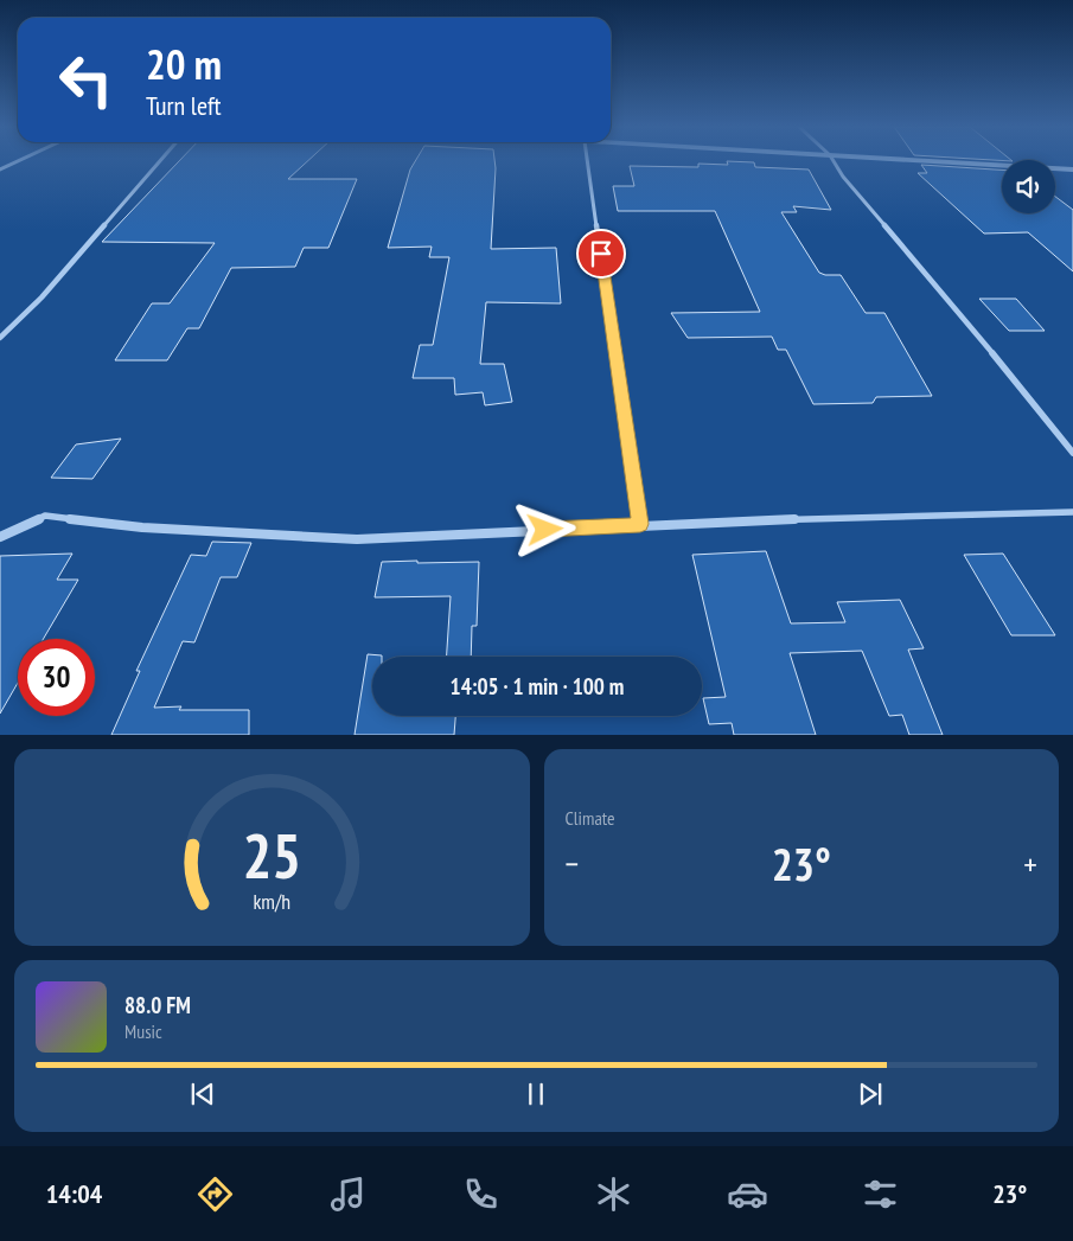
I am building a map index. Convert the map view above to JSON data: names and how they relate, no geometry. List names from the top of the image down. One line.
{"page":{"turn":["20 m","Turn left"],"limit":"30","trip":"14:05 · 1 min · 100 m","tile":"Climate","heat":["−","23°","+"],"song":["88.0 FM","Music"],"tabs":["14:04","23°"],"gauge":["25","km/h"]}}
